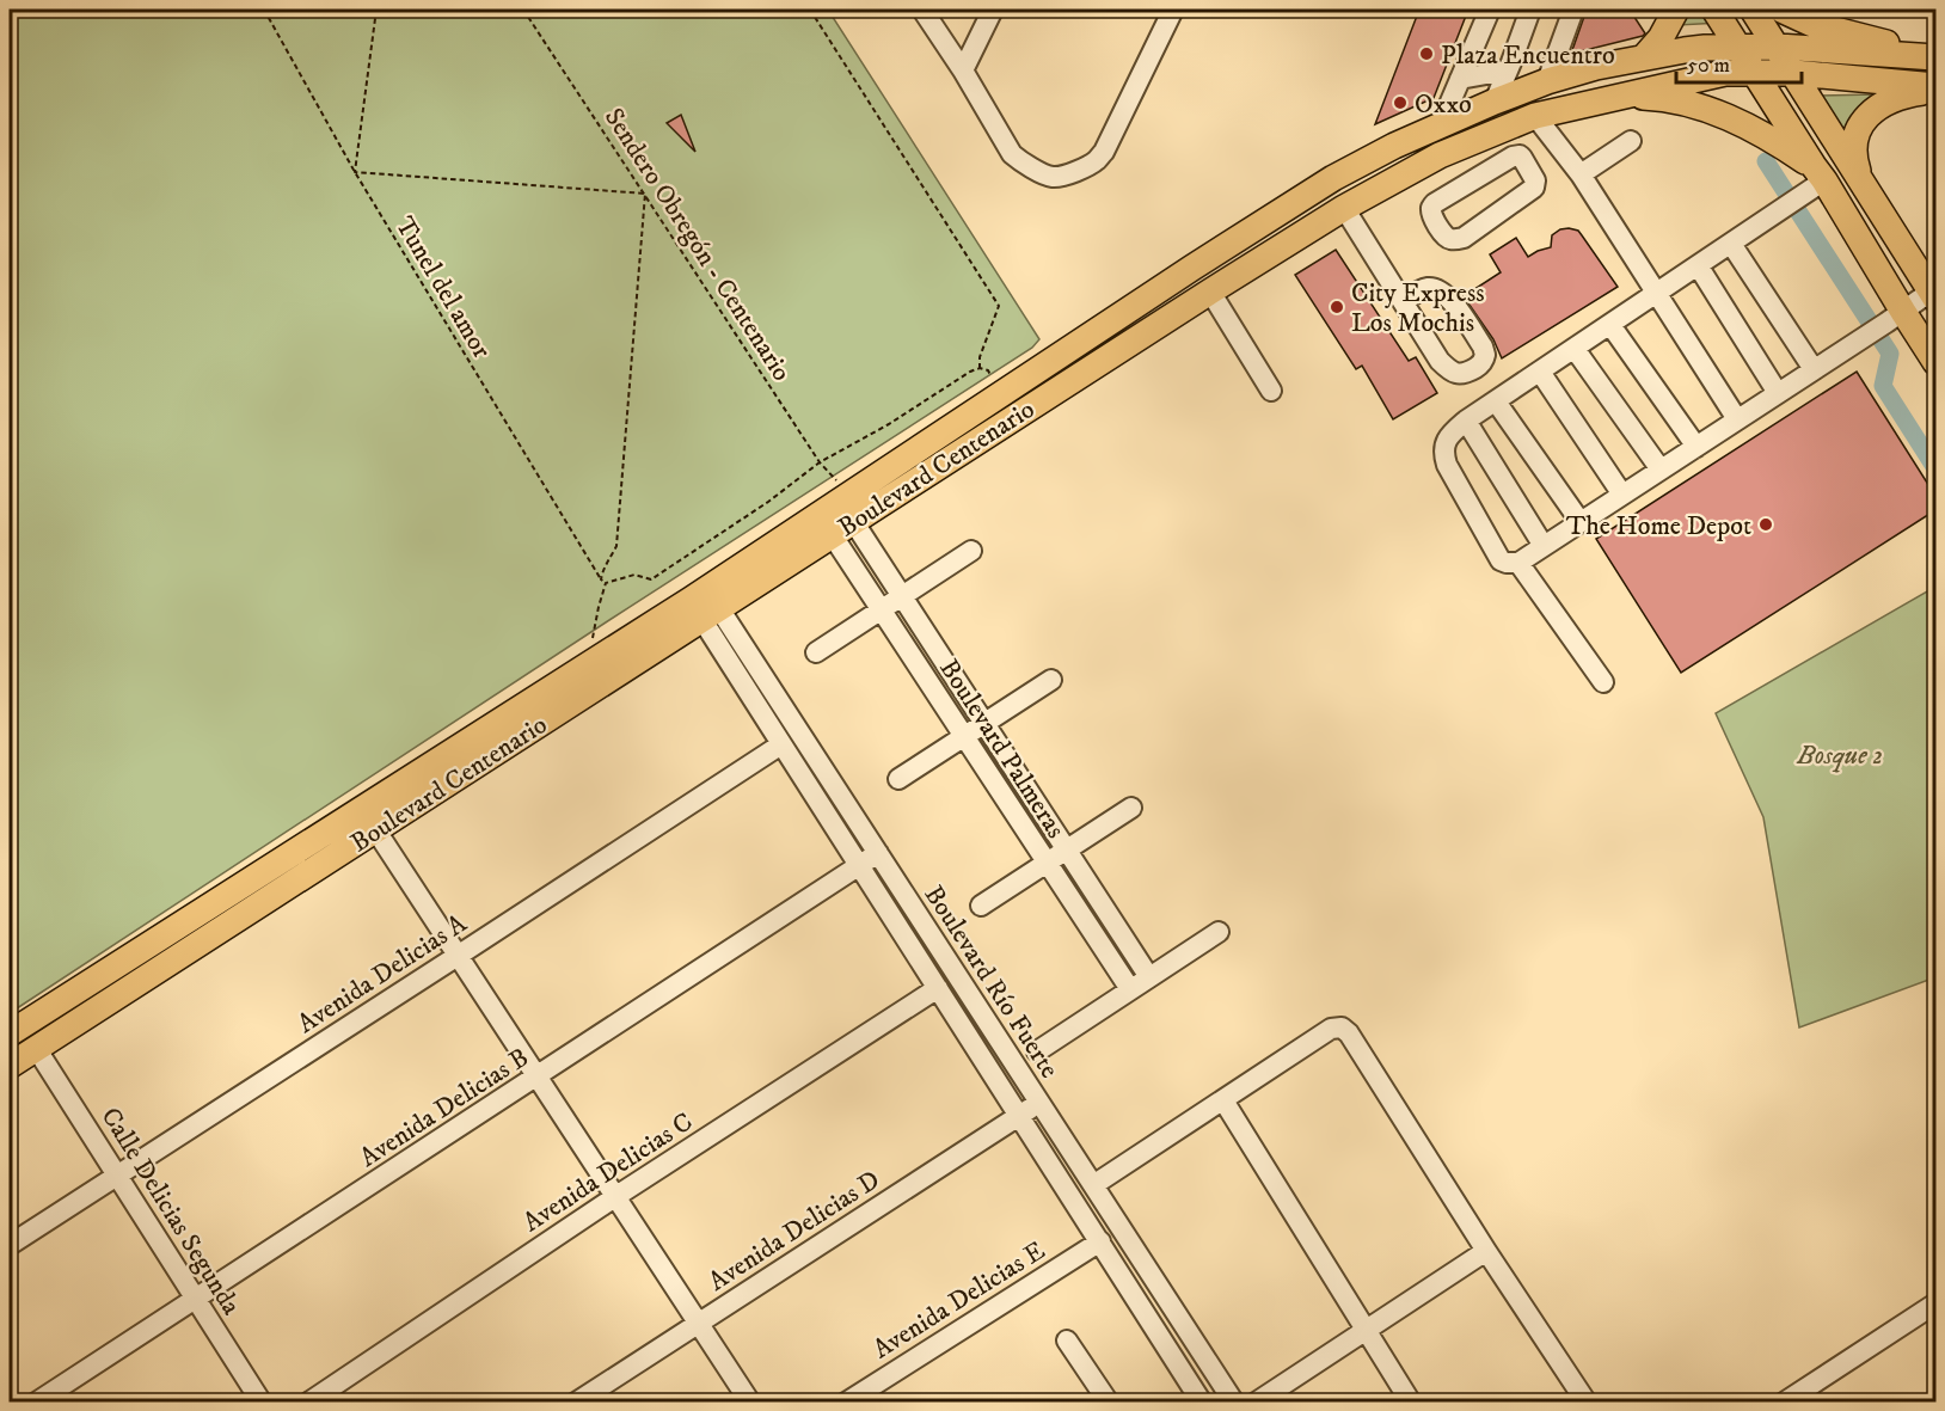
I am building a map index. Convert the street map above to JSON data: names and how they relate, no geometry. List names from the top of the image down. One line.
{"streets":{"main road":["Boulevard Centenario"],"street":["Boulevard Palmeras","Avenida Delicias A","Boulevard Río Fuerte","Avenida Delicias B","Avenida Delicias C","Calle Delicias Segunda","Avenida Delicias D","Avenida Delicias E"],"path":["Sendero Obregón - Centenario","Tunel del amor"]},"crossings":[["Sendero Obregón - Centenario","Boulevard Centenario"],["Sendero Obregón - Centenario","Boulevard Palmeras"],["Boulevard Centenario","Boulevard Palmeras"],["Boulevard Centenario","Boulevard Río Fuerte"],["Boulevard Centenario","Calle Delicias Segunda"],["Avenida Delicias A","Boulevard Río Fuerte"],["Avenida Delicias A","Calle Delicias Segunda"],["Boulevard Río Fuerte","Avenida Delicias B"],["Boulevard Río Fuerte","Avenida Delicias C"],["Boulevard Río Fuerte","Avenida Delicias D"],["Boulevard Río Fuerte","Avenida Delicias E"],["Avenida Delicias B","Calle Delicias Segunda"]],"parks":["Bosque 2"],"places":["Plaza Encuentro","Oxxo","City Express Los Mochis","The Home Depot"],"scale_bar":"50 m"}
